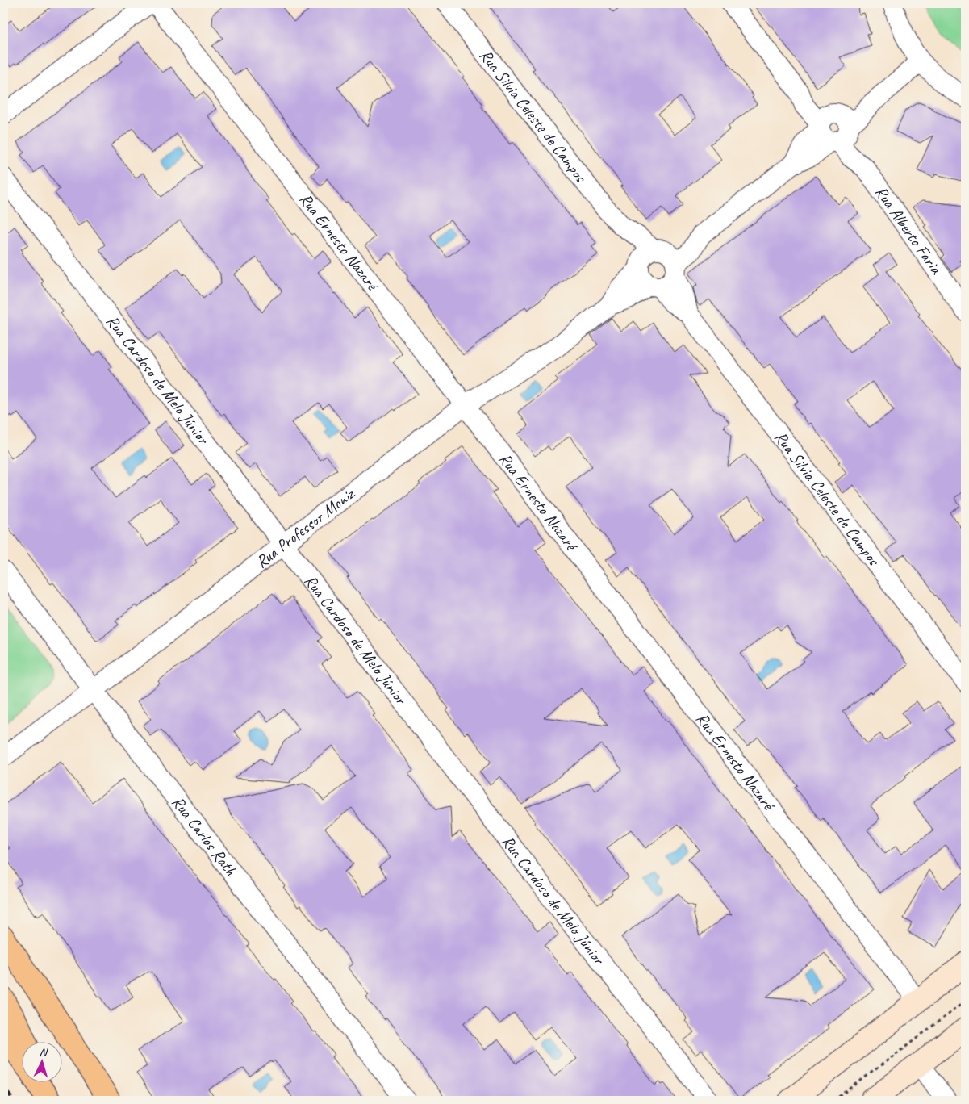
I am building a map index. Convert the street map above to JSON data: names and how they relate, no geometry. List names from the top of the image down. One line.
{"streets":{"street":["Rua Silvia Celeste de Campos","Rua Alberto Faria","Rua Ernesto Nazaré","Rua Cardoso de Melo Júnior","Rua Professor Moniz","Rua Carlos Rath"]},"crossings":[["Rua Silvia Celeste de Campos","Rua Professor Moniz"],["Rua Alberto Faria","Rua Professor Moniz"],["Rua Ernesto Nazaré","Rua Professor Moniz"],["Rua Cardoso de Melo Júnior","Rua Professor Moniz"],["Rua Professor Moniz","Rua Carlos Rath"]],"north":"top"}
